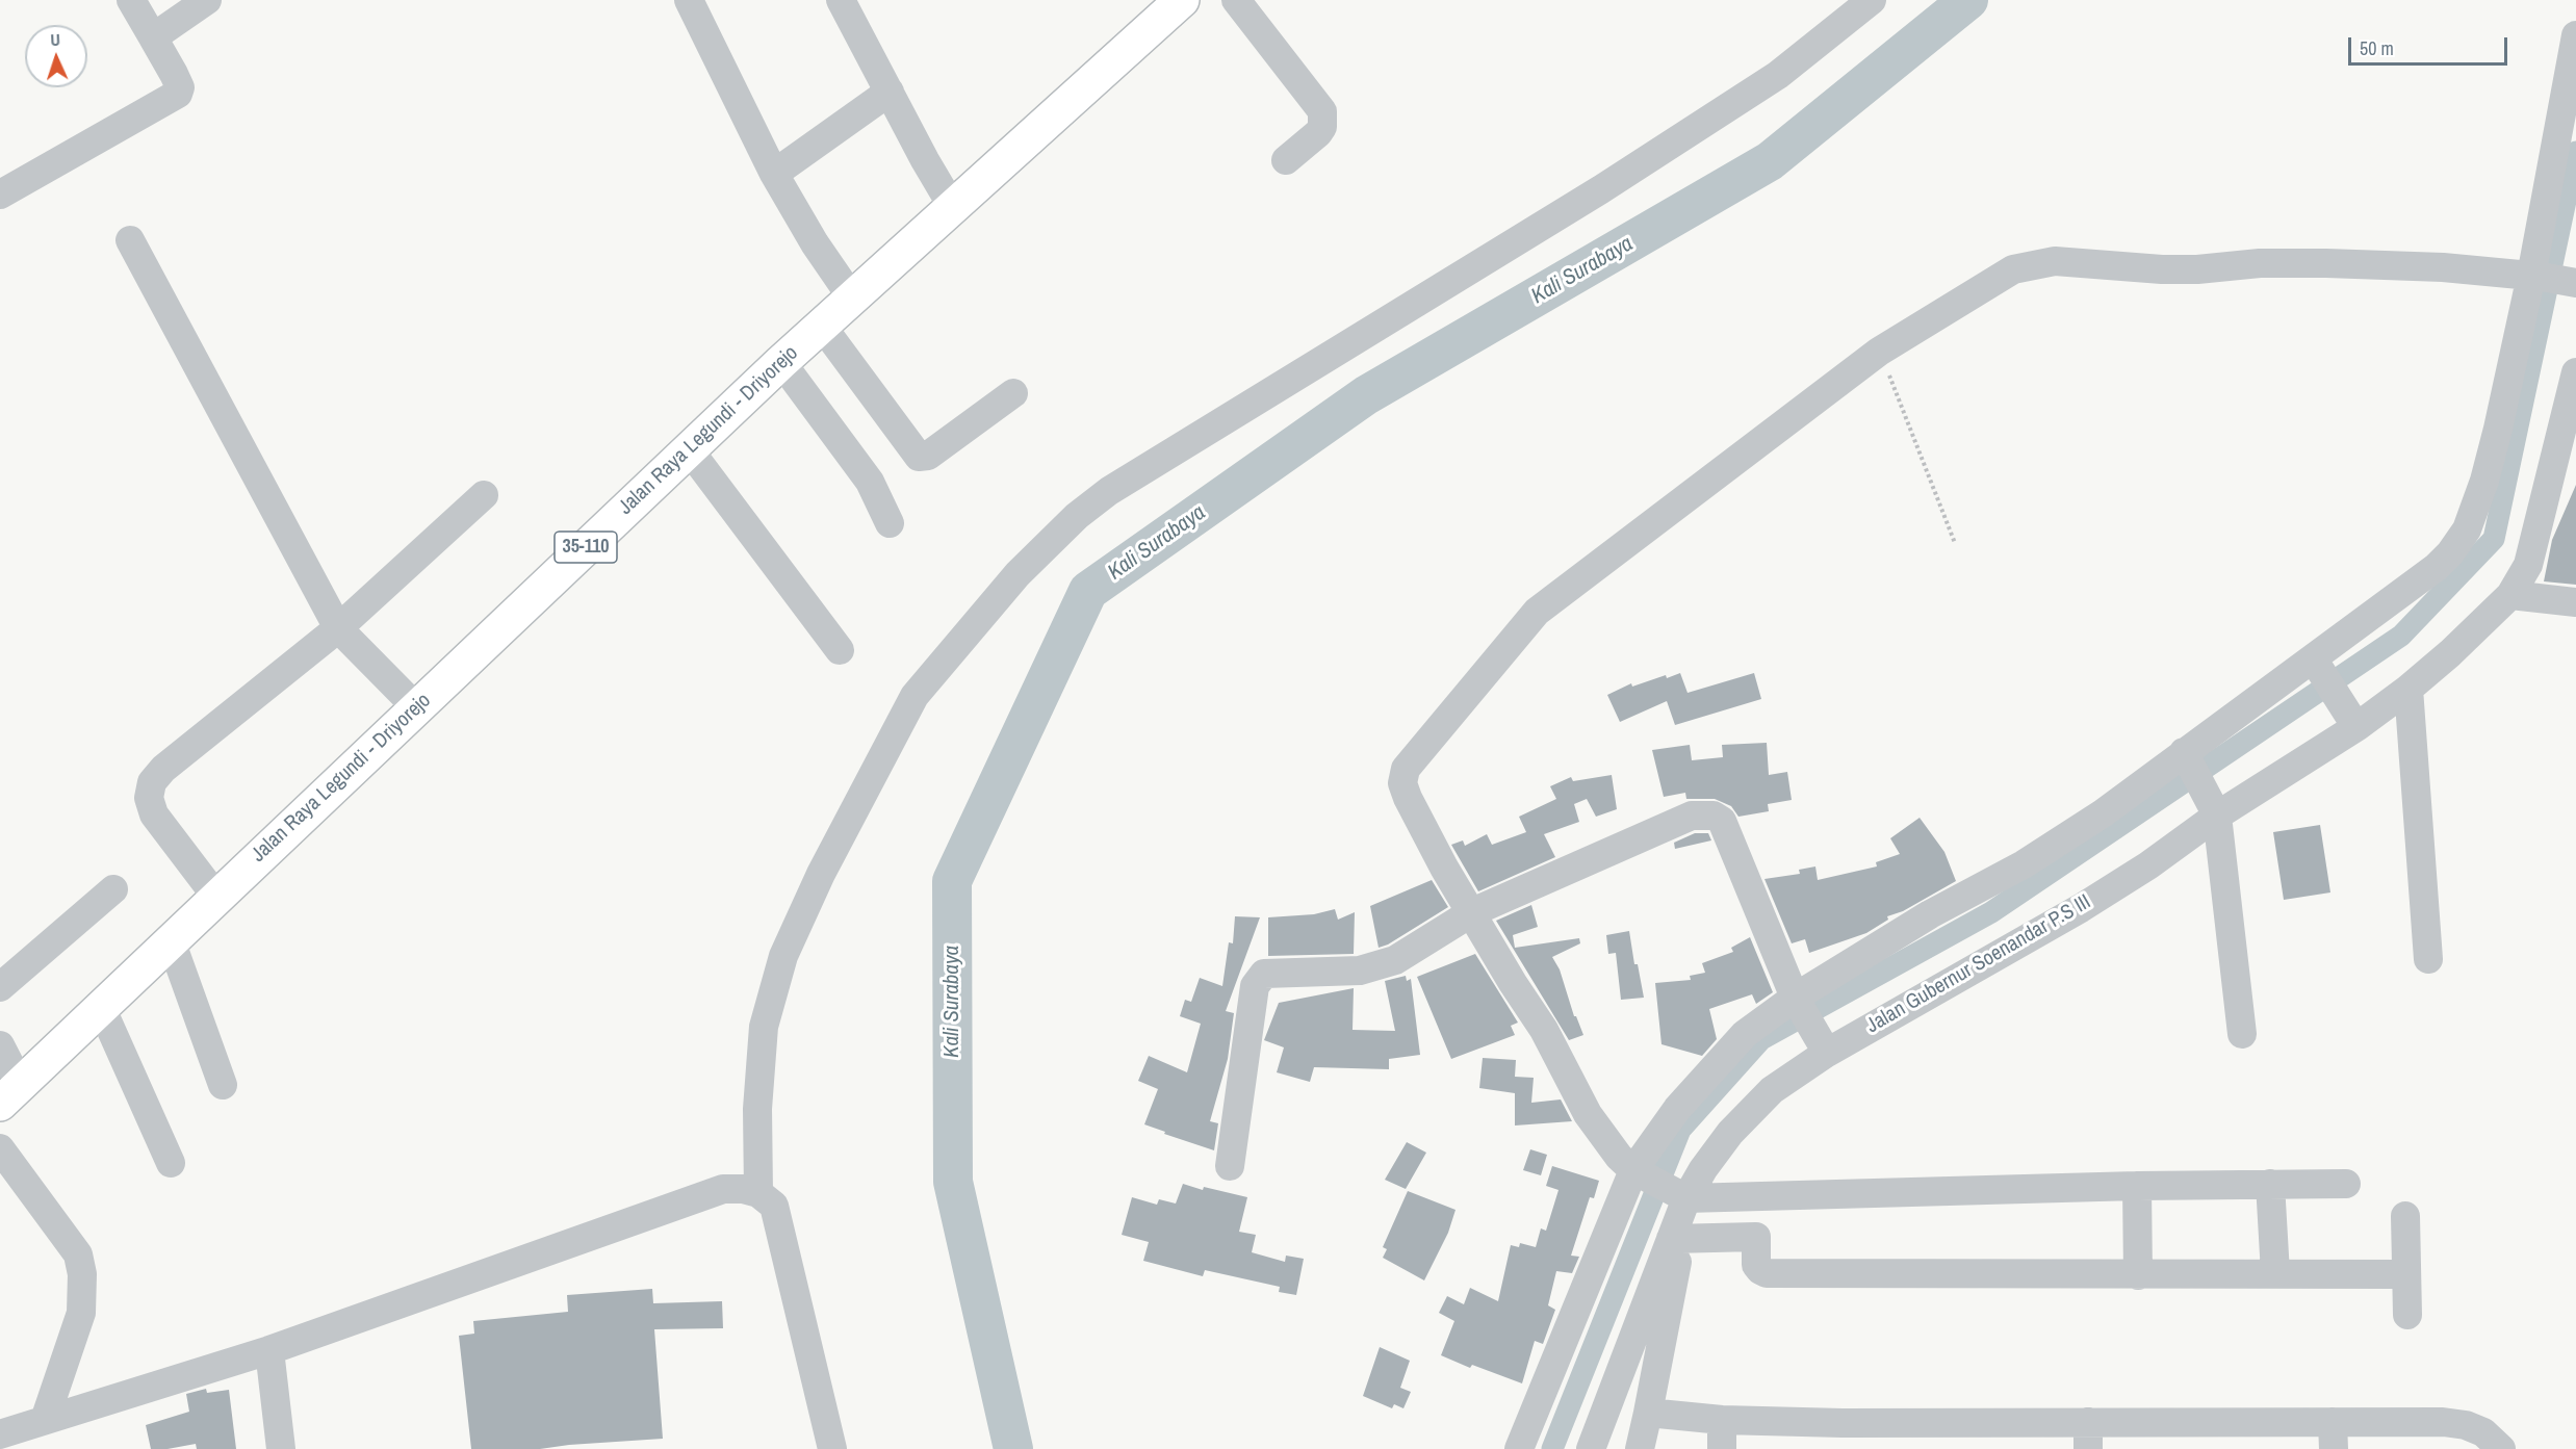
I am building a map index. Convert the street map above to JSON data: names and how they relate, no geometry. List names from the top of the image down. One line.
{"streets":{"main road":["Jalan Raya Legundi - Driyorejo","35-110"],"street":["Jalan Gubernur Soenandar P.S III"]},"water":["Kali Surabaya"],"scale_bar":"50 m","north":"top"}
